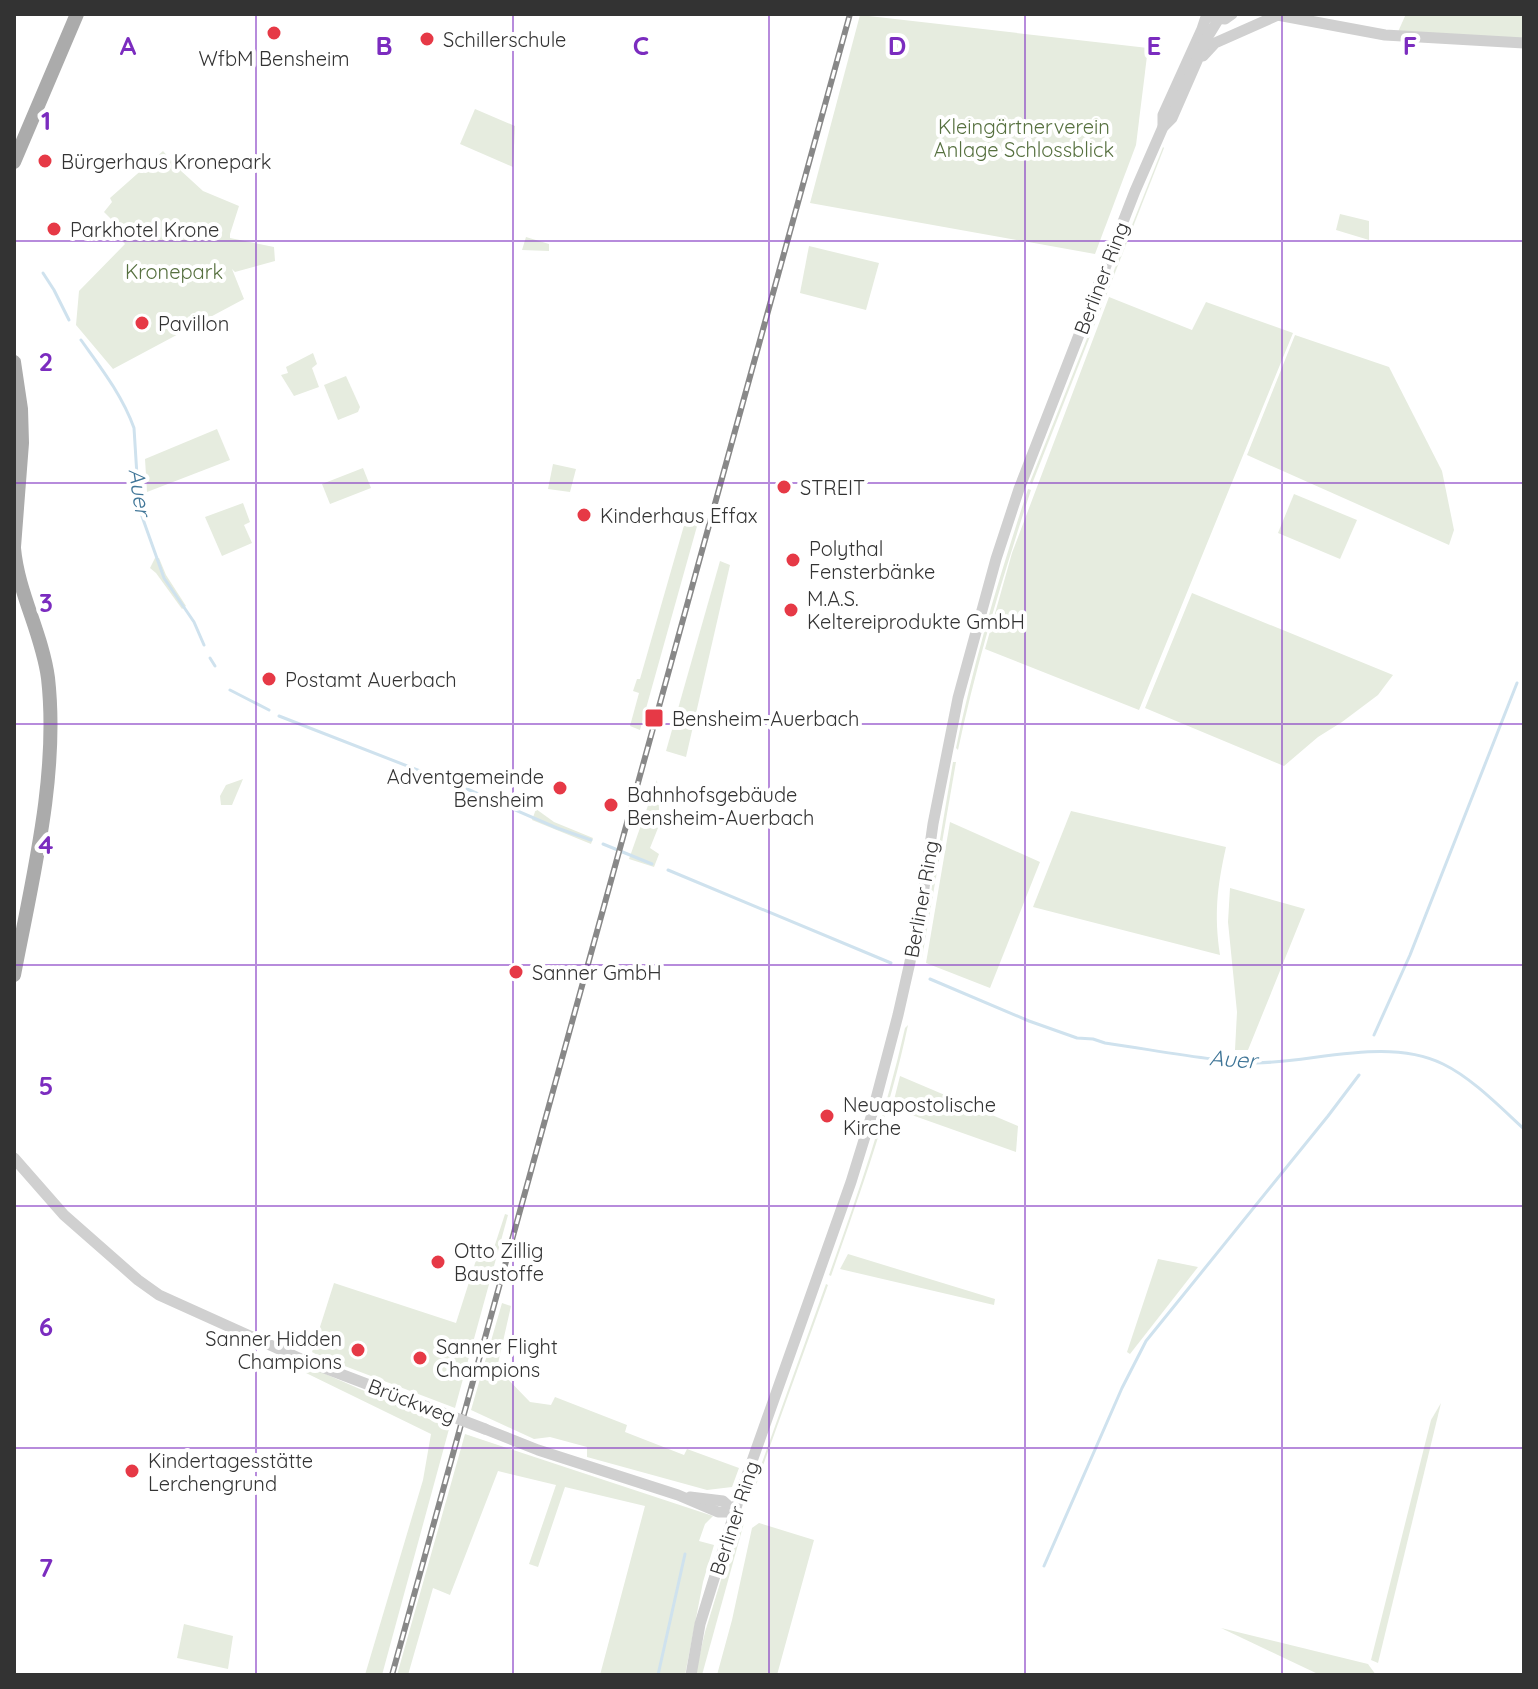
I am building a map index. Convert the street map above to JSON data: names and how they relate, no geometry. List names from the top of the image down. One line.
{"streets":{"street":["Berliner Ring","Brückweg"]},"crossings":[["Berliner Ring","Brückweg"]],"water":["Auer"],"parks":["Kleingärtnerverein Anlage Schlossblick","Kronepark"],"places":{"other":["WfbM Bensheim","Schillerschule","Bürgerhaus Kronepark","Parkhotel Krone","Pavillon","STREIT","Kinderhaus Effax","Polythal Fensterbänke","M.A.S. Keltereiprodukte GmbH","Postamt Auerbach","Adventgemeinde Bensheim","Bahnhofsgebäude Bensheim-Auerbach","Sanner GmbH","Neuapostolische Kirche","Otto Zillig Baustoffe","Sanner Hidden Champions","Sanner Flight Champions","Kindertagesstätte Lerchengrund"],"transit":["Bensheim-Auerbach"]},"grid":{"columns":["A","B","C","D","E","F"],"rows":["1","2","3","4","5","6","7"]}}
